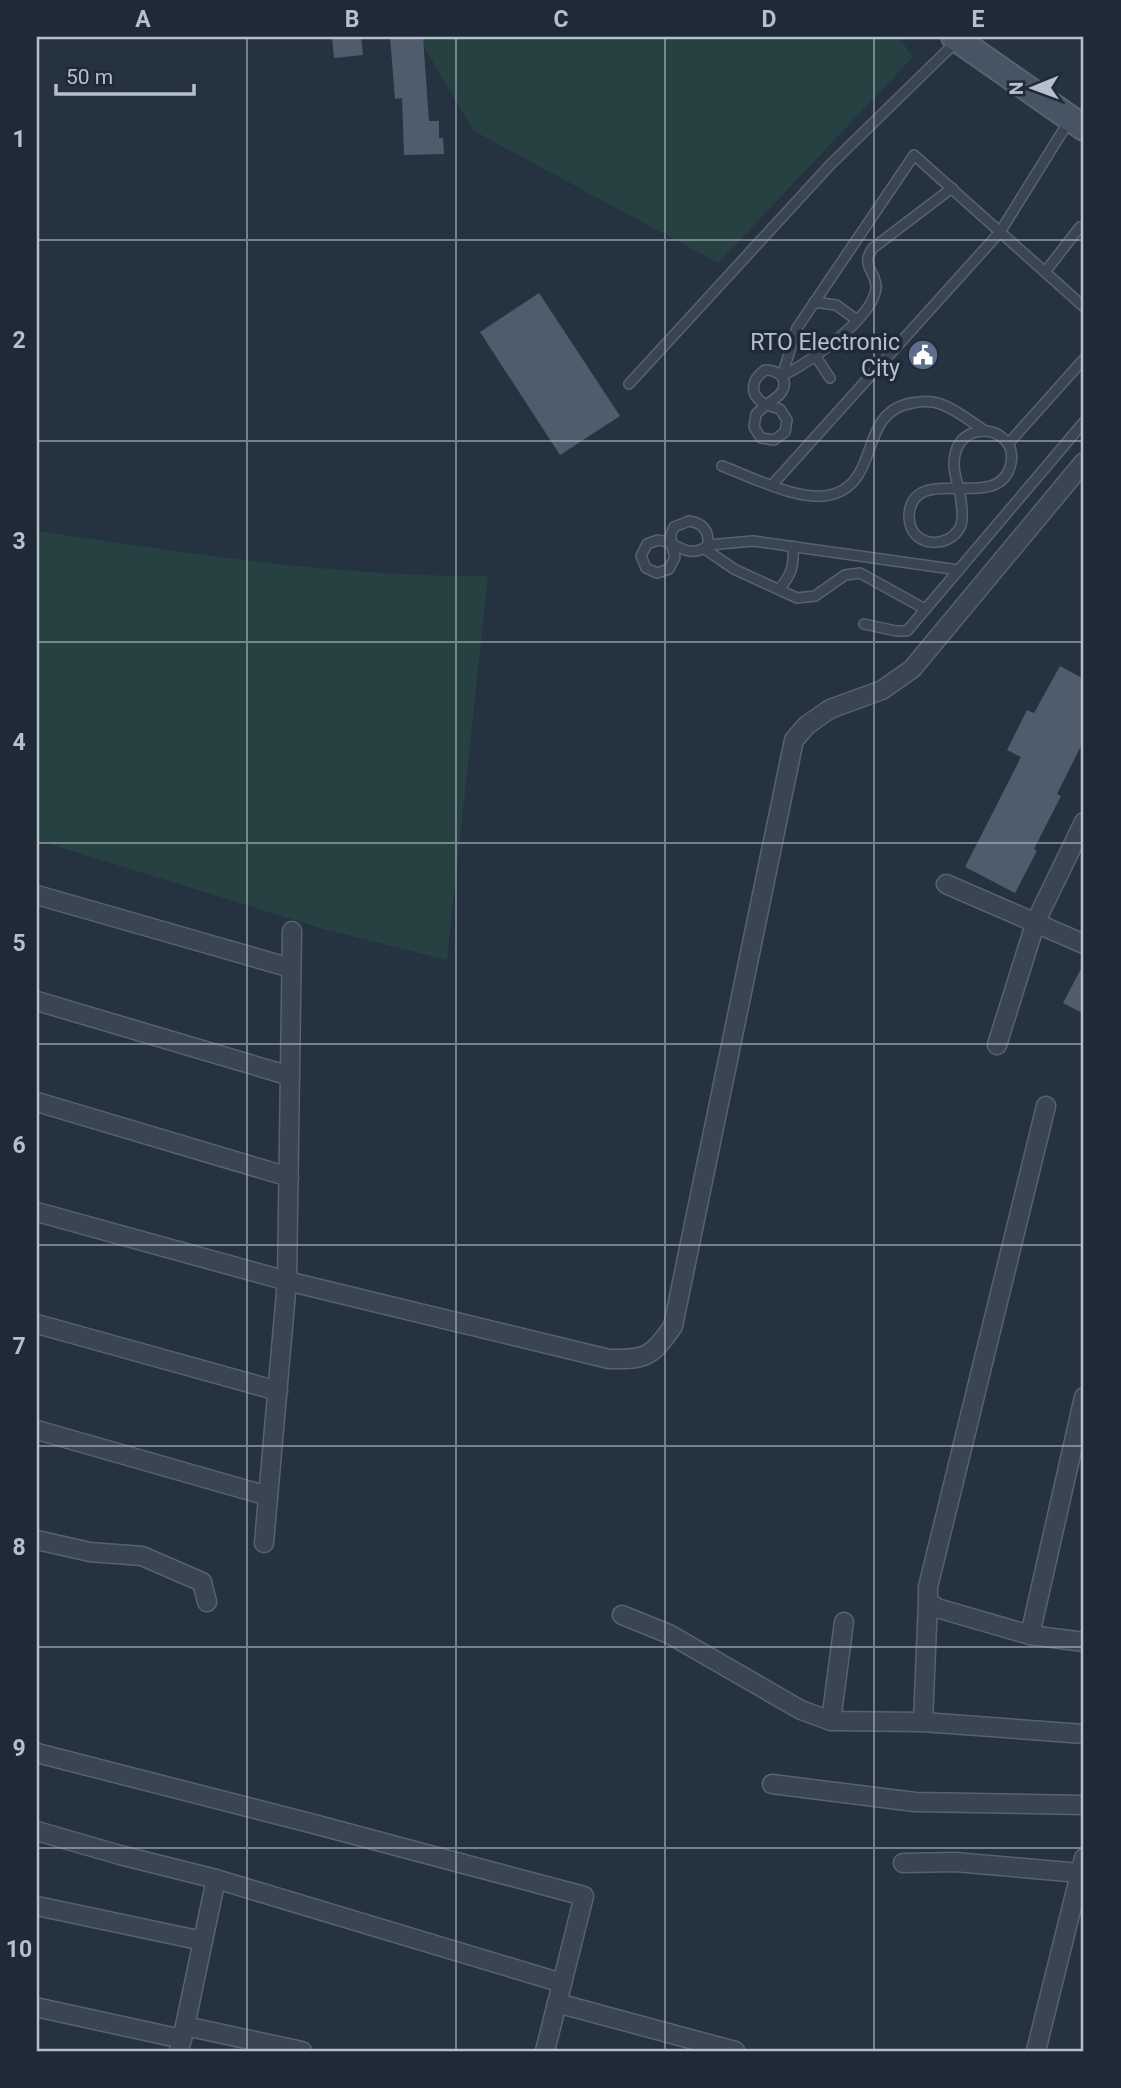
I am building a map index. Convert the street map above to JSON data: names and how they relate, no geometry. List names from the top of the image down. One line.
{"places":{"public building":["RTO Electronic City"]},"scale_bar":"50 m","north":"left","grid":{"columns":["A","B","C","D","E"],"rows":["1","2","3","4","5","6","7","8","9","10"]}}
